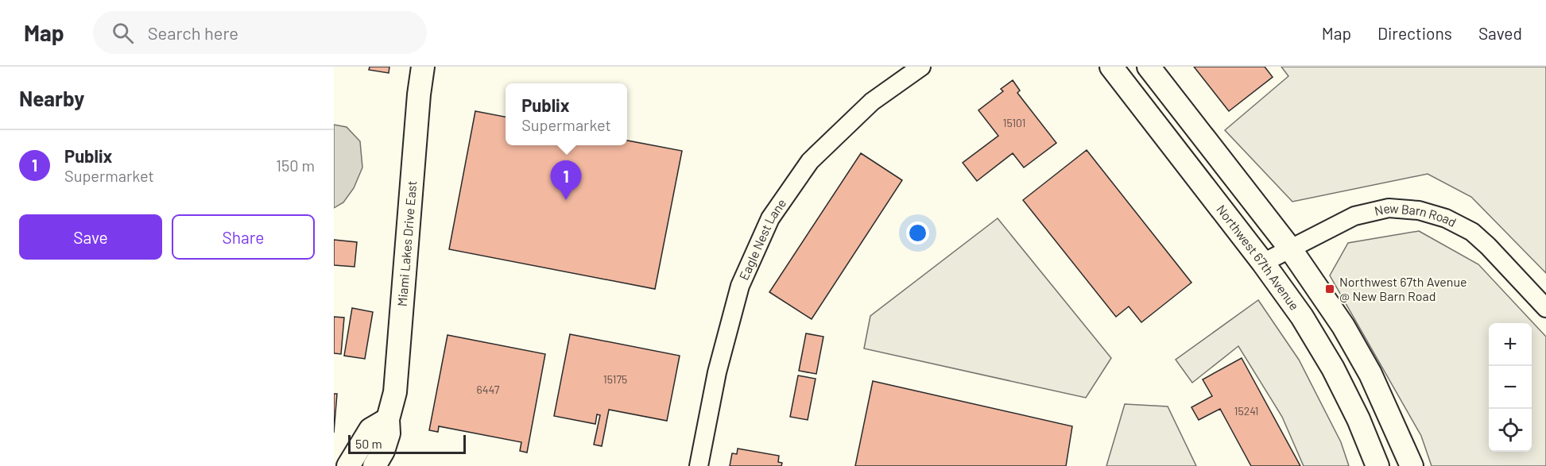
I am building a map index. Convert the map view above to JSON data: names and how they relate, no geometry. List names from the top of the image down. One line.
{"streets":{"main road":["Miami Lakes Drive East","Northwest 67th Avenue"],"street":["New Barn Road","Eagle Nest Lane"]},"crossings":[["New Barn Road","Northwest 67th Avenue"]],"places":{"transit":["Northwest 67th Avenue @ New Barn Road"]},"house_numbers":["15101","15175","6447","15241"],"scale_bar":"50 m","page":{"header":"Map","search":"Search here","nav":["Map","Directions","Saved"],"heading":"Nearby","popup":["Publix","Supermarket"],"list":[{"mark":"1","name":"Publix","note":"Supermarket","value":"150 m"}],"pins":"1","buttons":["Save","Share"],"map_buttons":["+","−"],"scale":"50 m"}}
